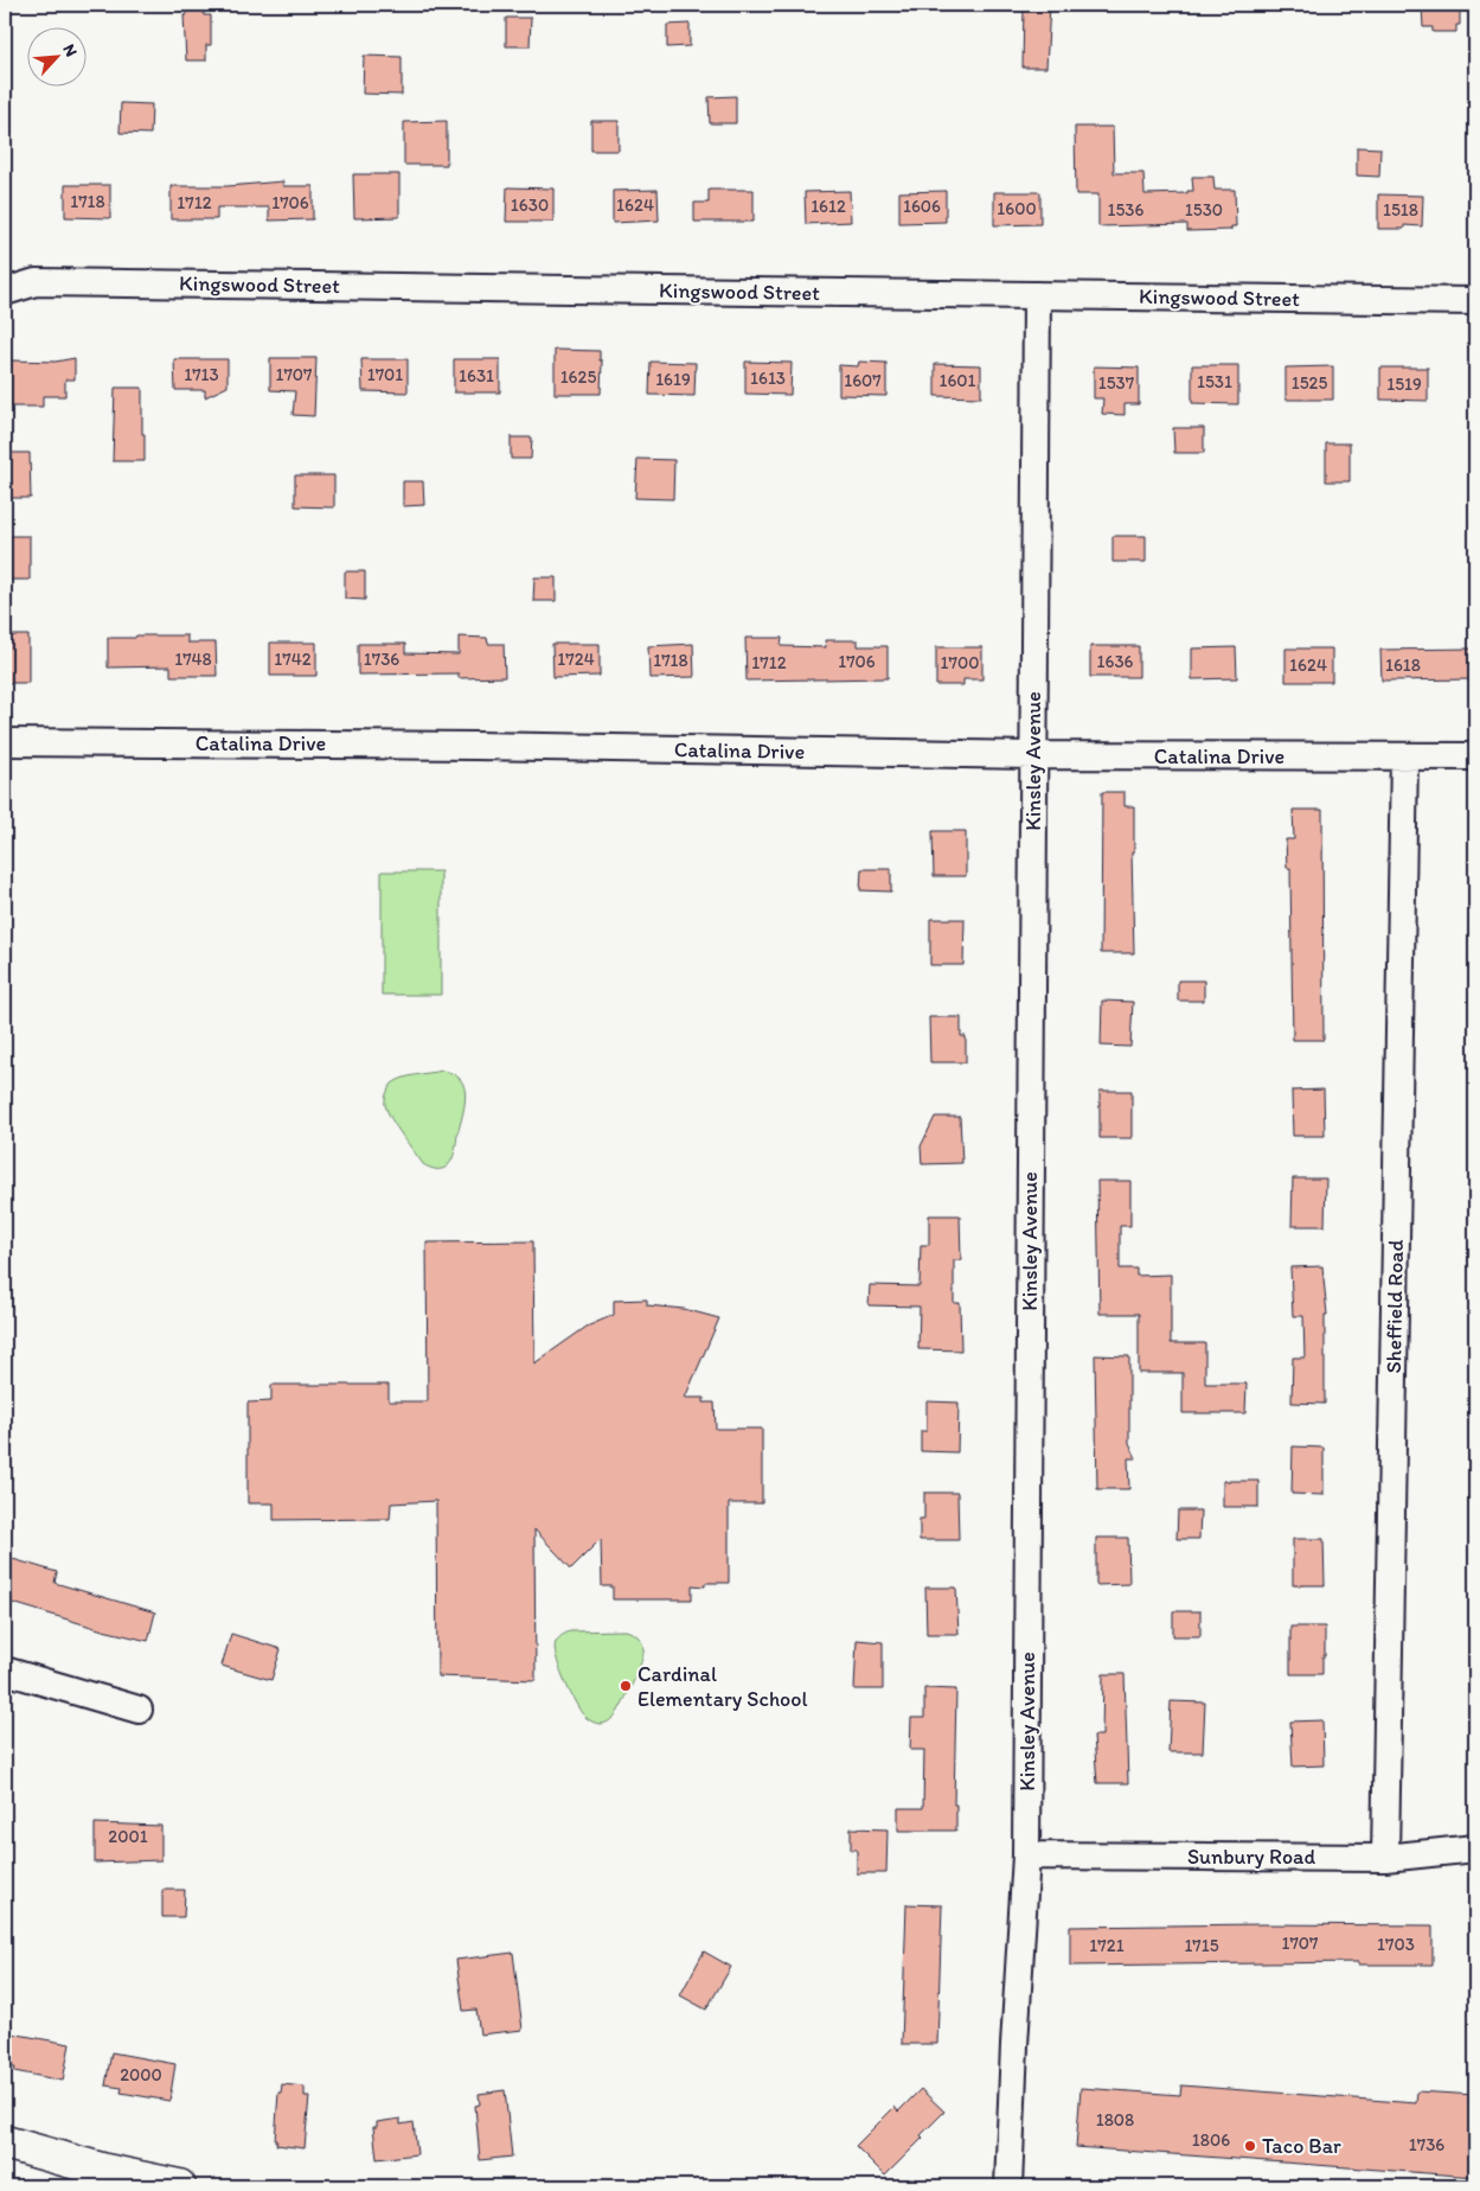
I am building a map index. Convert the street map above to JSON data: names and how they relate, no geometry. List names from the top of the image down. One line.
{"streets":{"street":["Kingswood Street","Catalina Drive","Kinsley Avenue","Sheffield Road","Sunbury Road"]},"crossings":[["Kingswood Street","Kinsley Avenue"],["Catalina Drive","Kinsley Avenue"],["Catalina Drive","Sheffield Road"],["Kinsley Avenue","Sunbury Road"],["Sheffield Road","Sunbury Road"]],"places":["Cardinal Elementary School","Taco Bar"],"house_numbers":["1718","1712","1706","1630","1624","1612","1606","1600","1536","1530","1518","1713","1707","1701","1631","1625","1613","1619","1607","1601","1531","1537","1525","1519","1748","1742","1736","1724","1718","1706","1636","1712","1700","1624","1618","2001","1707","1703","1721","1715","2000","1808","1806","1736"],"north":"top right"}
